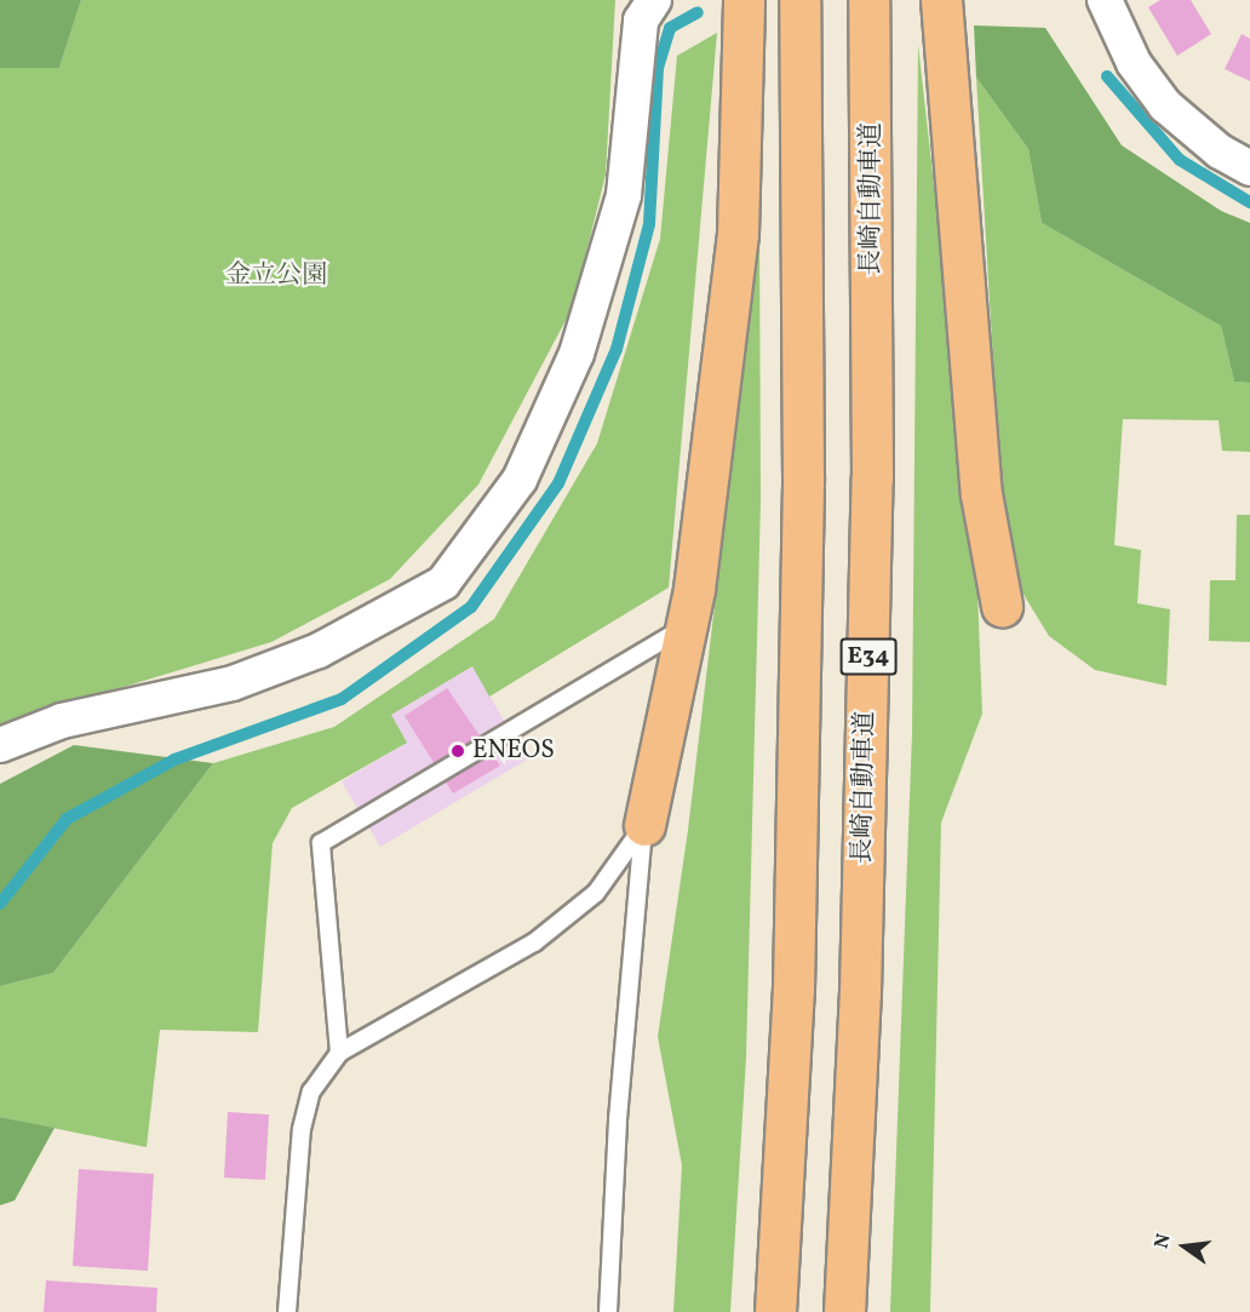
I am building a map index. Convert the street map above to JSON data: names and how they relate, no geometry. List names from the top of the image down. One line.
{"streets":{"highway":["長崎自動車道","E34"]},"parks":["金立公園"],"places":["ENEOS"],"north":"left"}
